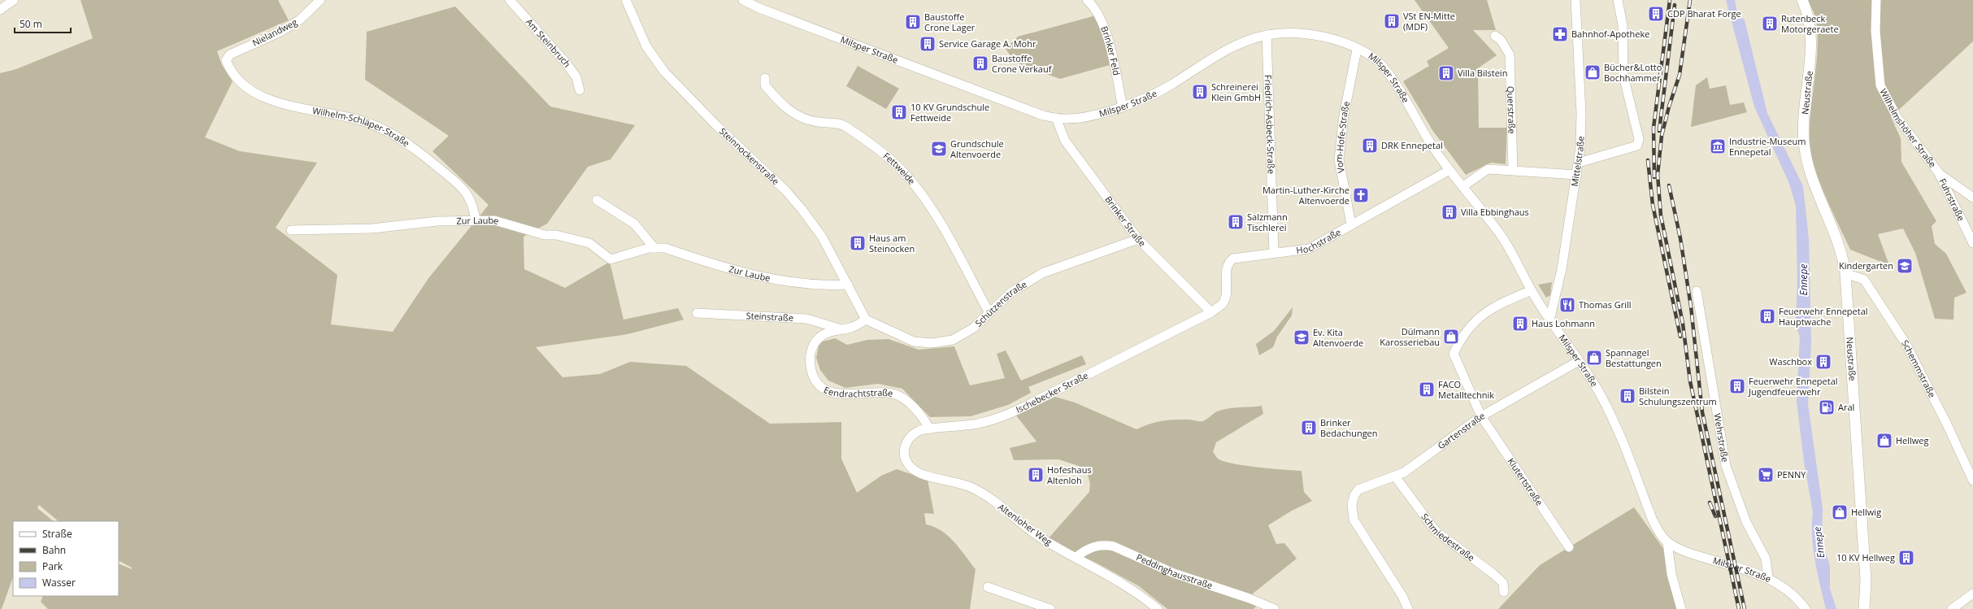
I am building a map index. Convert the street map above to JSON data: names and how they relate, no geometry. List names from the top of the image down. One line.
{"streets":{"main road":["Neustraße"],"street":["Nielandweg","Am Steinbruch","Milsper Straße","Brinker Feld","Querstraße","Friedrich-Asbeck-Straße","Wilhelm-Schläper-Straße","Wilhelmshöher Straße","Vom-Hofe-Straße","Steinnockenstraße","Mittelstraße","Fettweide","Fuhrstraße","Brinker Straße","Zur Laube","Hochstraße","Schützenstraße","Steinstraße","Schemmstraße","Eendrachtstraße","Ischebecker Straße","Gartenstraße","Wehrstraße","Klutertstraße","Altenloher Weg","Schmiedestraße","Peddinghausstraße"]},"crossings":[["Nielandweg","Wilhelm-Schläper-Straße"],["Milsper Straße","Brinker Feld"],["Milsper Straße","Friedrich-Asbeck-Straße"],["Milsper Straße","Vom-Hofe-Straße"],["Milsper Straße","Mittelstraße"],["Milsper Straße","Brinker Straße"],["Milsper Straße","Hochstraße"],["Milsper Straße","Gartenstraße"],["Milsper Straße","Wehrstraße"],["Milsper Straße","Klutertstraße"],["Neustraße","Schemmstraße"],["Friedrich-Asbeck-Straße","Hochstraße"],["Wilhelm-Schläper-Straße","Zur Laube"],["Wilhelmshöher Straße","Fuhrstraße"],["Vom-Hofe-Straße","Hochstraße"],["Steinnockenstraße","Zur Laube"],["Steinnockenstraße","Schützenstraße"],["Steinnockenstraße","Eendrachtstraße"],["Fettweide","Schützenstraße"],["Brinker Straße","Hochstraße"],["Brinker Straße","Schützenstraße"],["Brinker Straße","Ischebecker Straße"],["Hochstraße","Ischebecker Straße"],["Schützenstraße","Eendrachtstraße"],["Steinstraße","Eendrachtstraße"],["Eendrachtstraße","Ischebecker Straße"],["Ischebecker Straße","Altenloher Weg"],["Gartenstraße","Klutertstraße"],["Gartenstraße","Schmiedestraße"],["Altenloher Weg","Peddinghausstraße"]],"water":["Ennepe"],"places":{"building":["CDP Bharat Forge","VSt EN-Mitte (MDF)","Baustoffe Crone Lager","Rutenbeck Motorgeraete","Service Garage A. Mohr","Baustoffe Crone Verkauf","Villa Bilstein","Schreinerei Klein GmbH","10 KV Grundschule Fettweide","DRK Ennepetal","Villa Ebbinghaus","Salzmann Tischlerei","Haus am Steinocken","Feuerwehr Ennepetal Hauptwache","Haus Lohmann","Waschbox","Feuerwehr Ennepetal Jugendfeuerwehr","FACO Metalltechnik","Bilstein Schulungszentrum","Brinker Bedachungen","Hofeshaus Altenloh","10 KV Hellweg"],"pharmacy":["Bahnhof-Apotheke"],"shop":["Bücher&Lotto Bochhammer","Dülmann Karosseriebau","Spannagel Bestattungen","Hellweg","Hellwig"],"museum":["Industrie-Museum Ennepetal"],"school or university":["Grundschule Altenvoerde","Kindergarten","Ev. Kita Altenvoerde"],"church":["Martin-Luther-Kirche Altenvoerde"],"restaurant":["Thomas Grill"],"fuel station":["Aral"],"supermarket":["PENNY"]},"legend":["Straße","Bahn","Park","Wasser"],"scale_bar":"50 m"}
